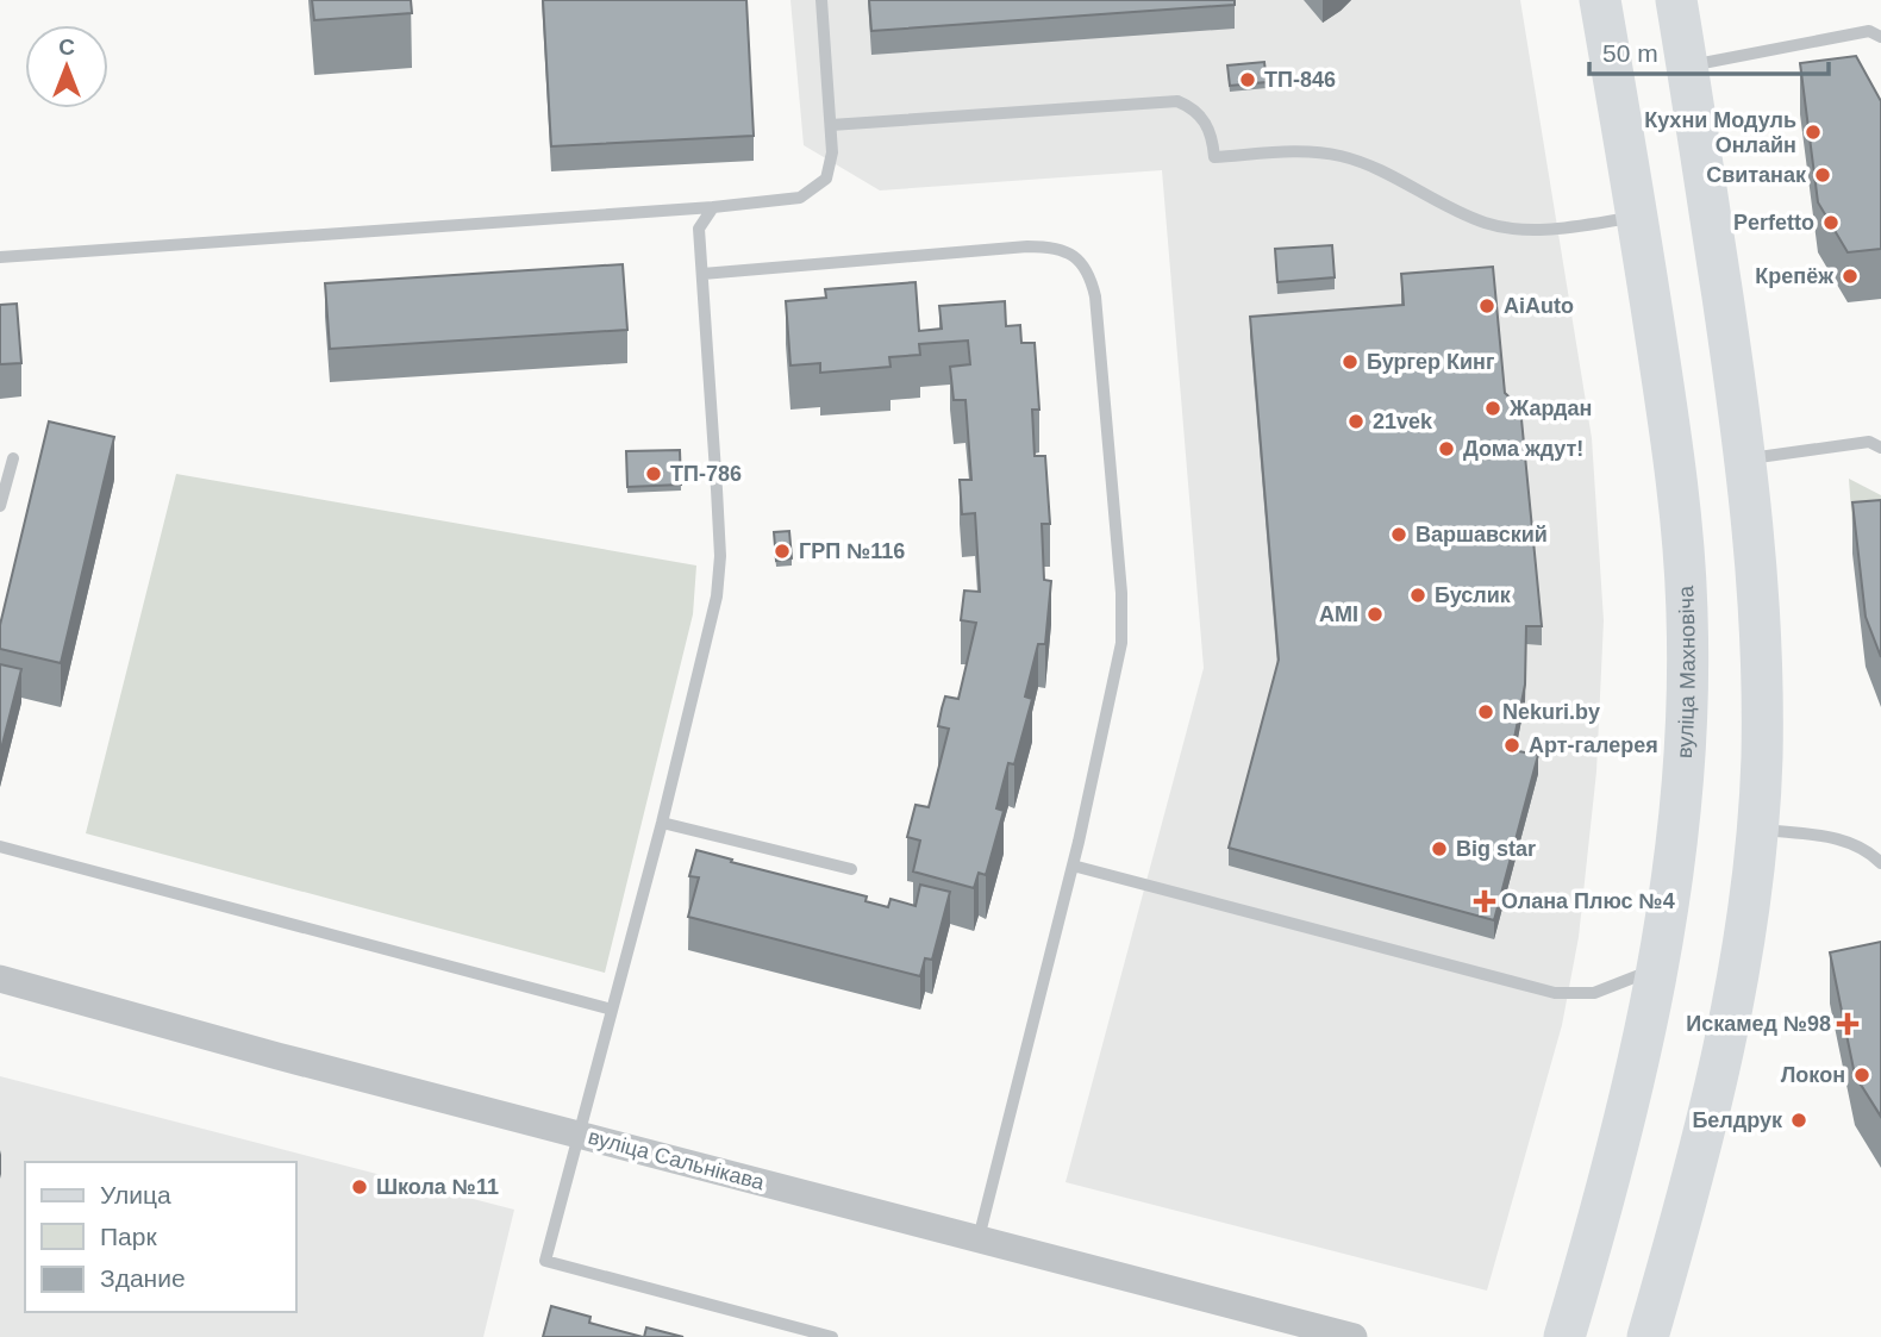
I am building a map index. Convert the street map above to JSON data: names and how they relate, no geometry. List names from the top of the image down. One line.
{"streets":{"main road":["вуліца Махновіча"],"street":["вуліца Сальнікава"]},"places":{"other":["ТП-846","Кухни Модуль Онлайн","Свитанак","Perfetto","Крепёж","AiAuto","Бургер Кинг","Жардан","21vek","Дома ждут!","ТП-786","Варшавский","ГРП №116","Буслик","AMI","Nekuri.by","Арт-галерея","Big star","Локон","Белдрук","Школа №11"],"health":["Олана Плюс №4","Искамед №98"]},"legend":["Улица","Парк","Здание"],"scale_bar":"50 m","north":"top"}
